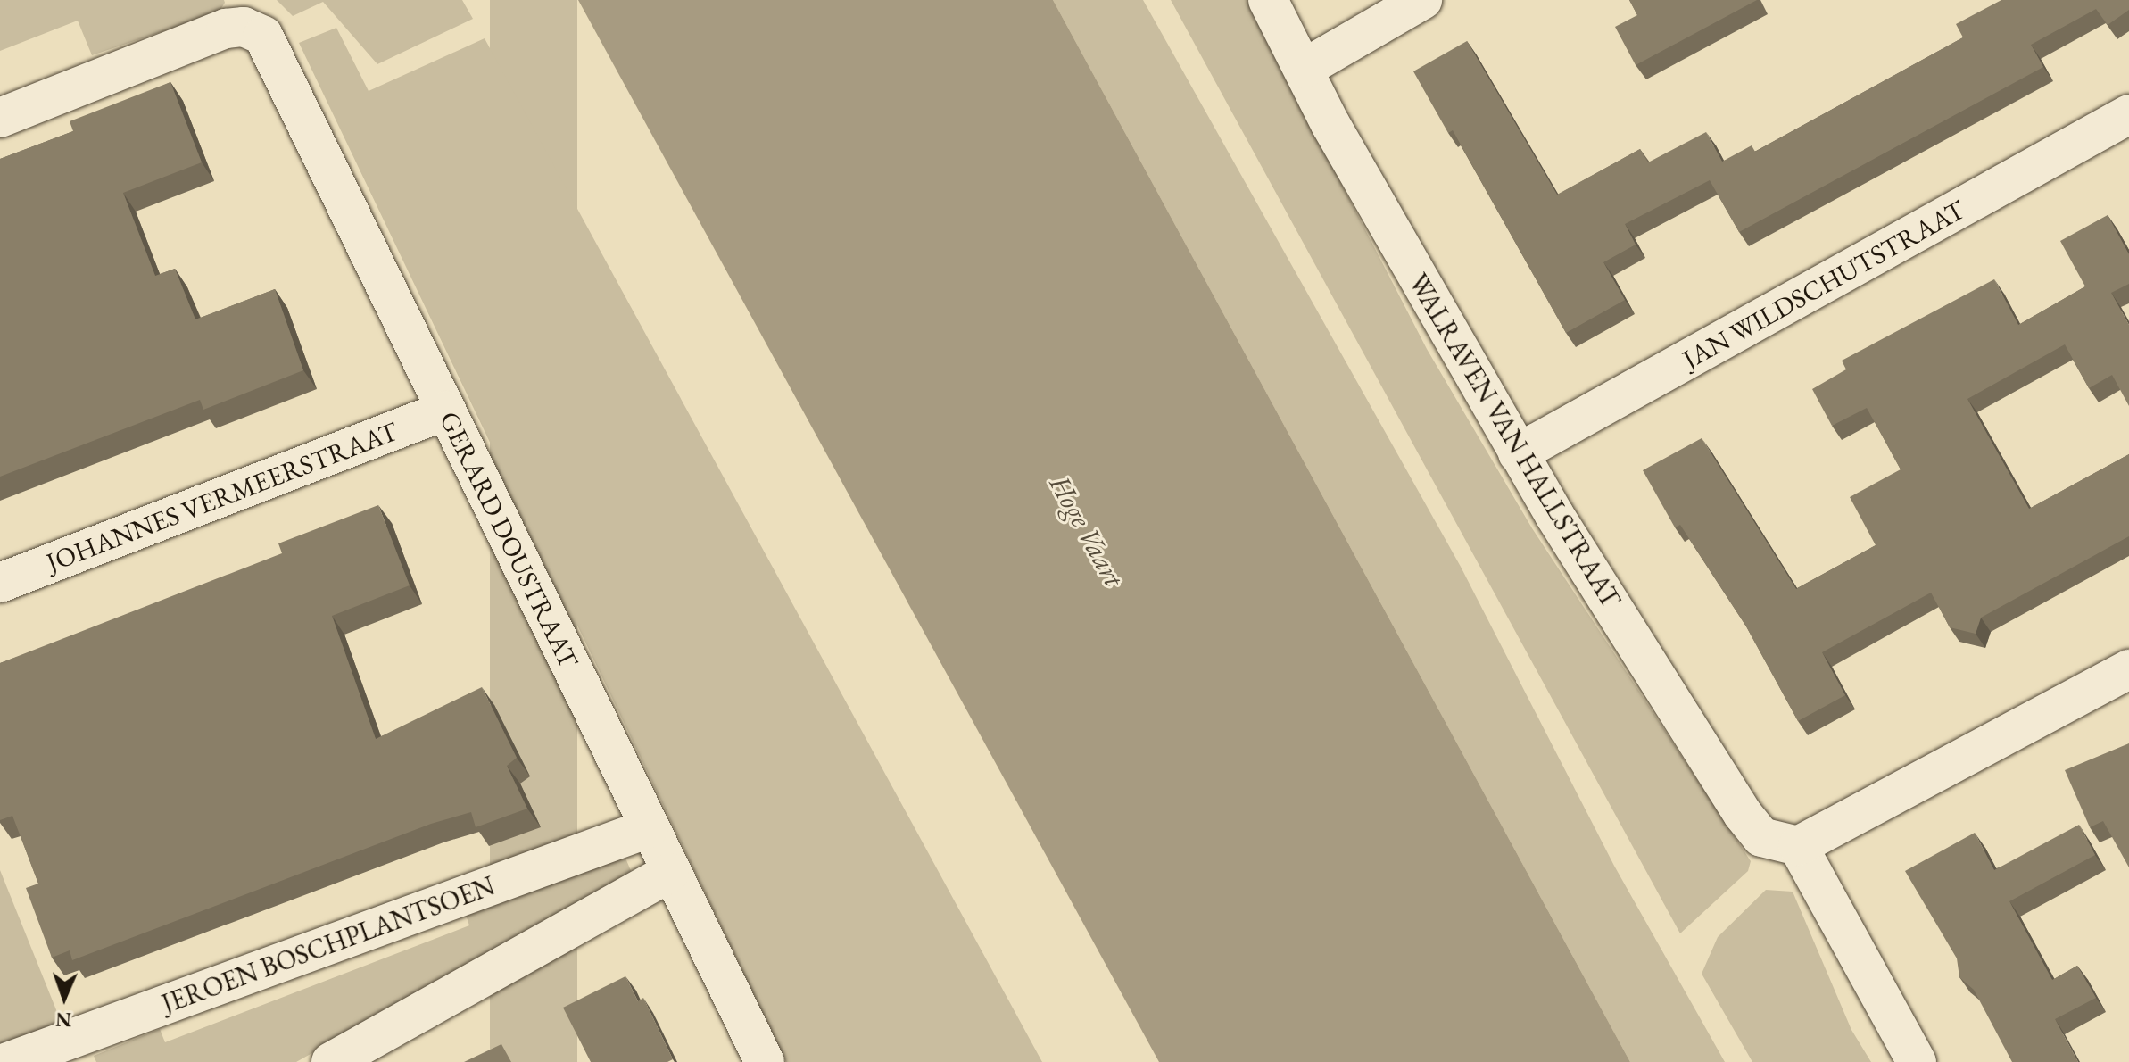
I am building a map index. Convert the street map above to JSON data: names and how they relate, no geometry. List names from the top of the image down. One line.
{"streets":{"street":["JAN WILDSCHUTSTRAAT","WALRAVEN VAN HALLSTRAAT","JOHANNES VERMEERSTRAAT","GERARD DOUSTRAAT","JEROEN BOSCHPLANTSOEN"]},"crossings":[["JAN WILDSCHUTSTRAAT","WALRAVEN VAN HALLSTRAAT"],["JOHANNES VERMEERSTRAAT","GERARD DOUSTRAAT"],["GERARD DOUSTRAAT","JEROEN BOSCHPLANTSOEN"]],"water":["Hoge Vaart"],"north":"bottom"}
